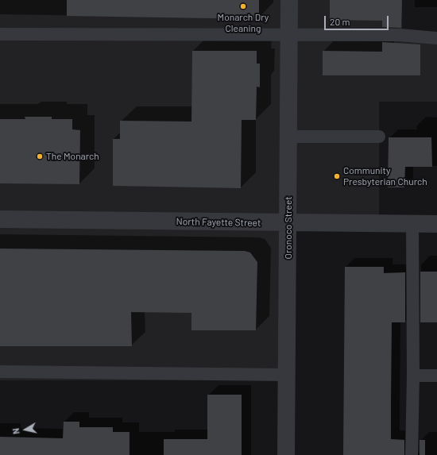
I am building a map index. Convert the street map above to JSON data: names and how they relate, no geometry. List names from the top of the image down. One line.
{"streets":{"street":["North Fayette Street","Oronoco Street"]},"crossings":[["North Fayette Street","Oronoco Street"]],"places":["Monarch Dry Cleaning","The Monarch","Community Presbyterian Church"],"scale_bar":"20 m","north":"left"}
